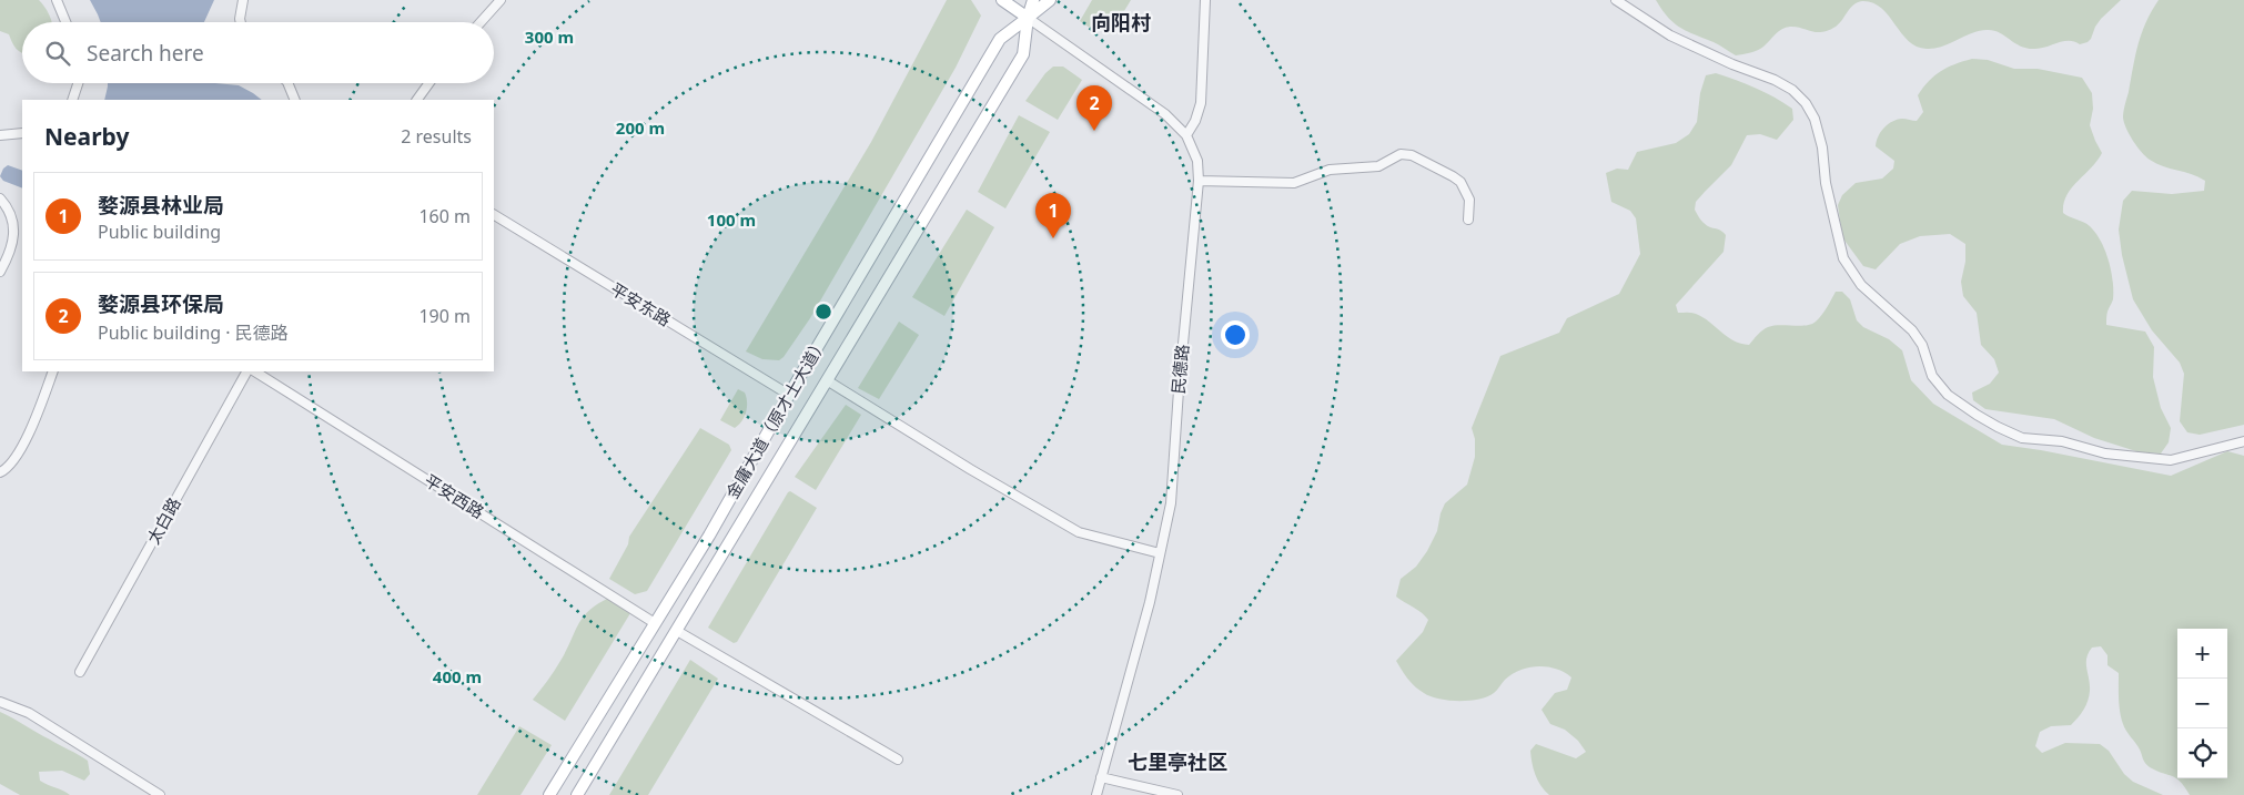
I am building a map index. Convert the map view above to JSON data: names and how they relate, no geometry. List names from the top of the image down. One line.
{"streets":{"main road":["金庸大道（原才士大道）"],"street":["平安东路","民德路","平安西路","太白路"]},"crossings":[["平安东路","金庸大道（原才士大道）"],["民德路","金庸大道（原才士大道）"],["金庸大道（原才士大道）","平安西路"]],"districts":["向阳村","七里亭社区"],"page":{"search":"Search here","pins":["2","1"],"heading":["Nearby","2 results"],"list":[{"mark":"1","name":"婺源县林业局","note":"Public building","value":"160 m"},{"mark":"2","name":"婺源县环保局","note":"Public building · 民德路","value":"190 m"}],"map_buttons":["+","−"]},"rings":["300 m","200 m","100 m","400 m"]}
